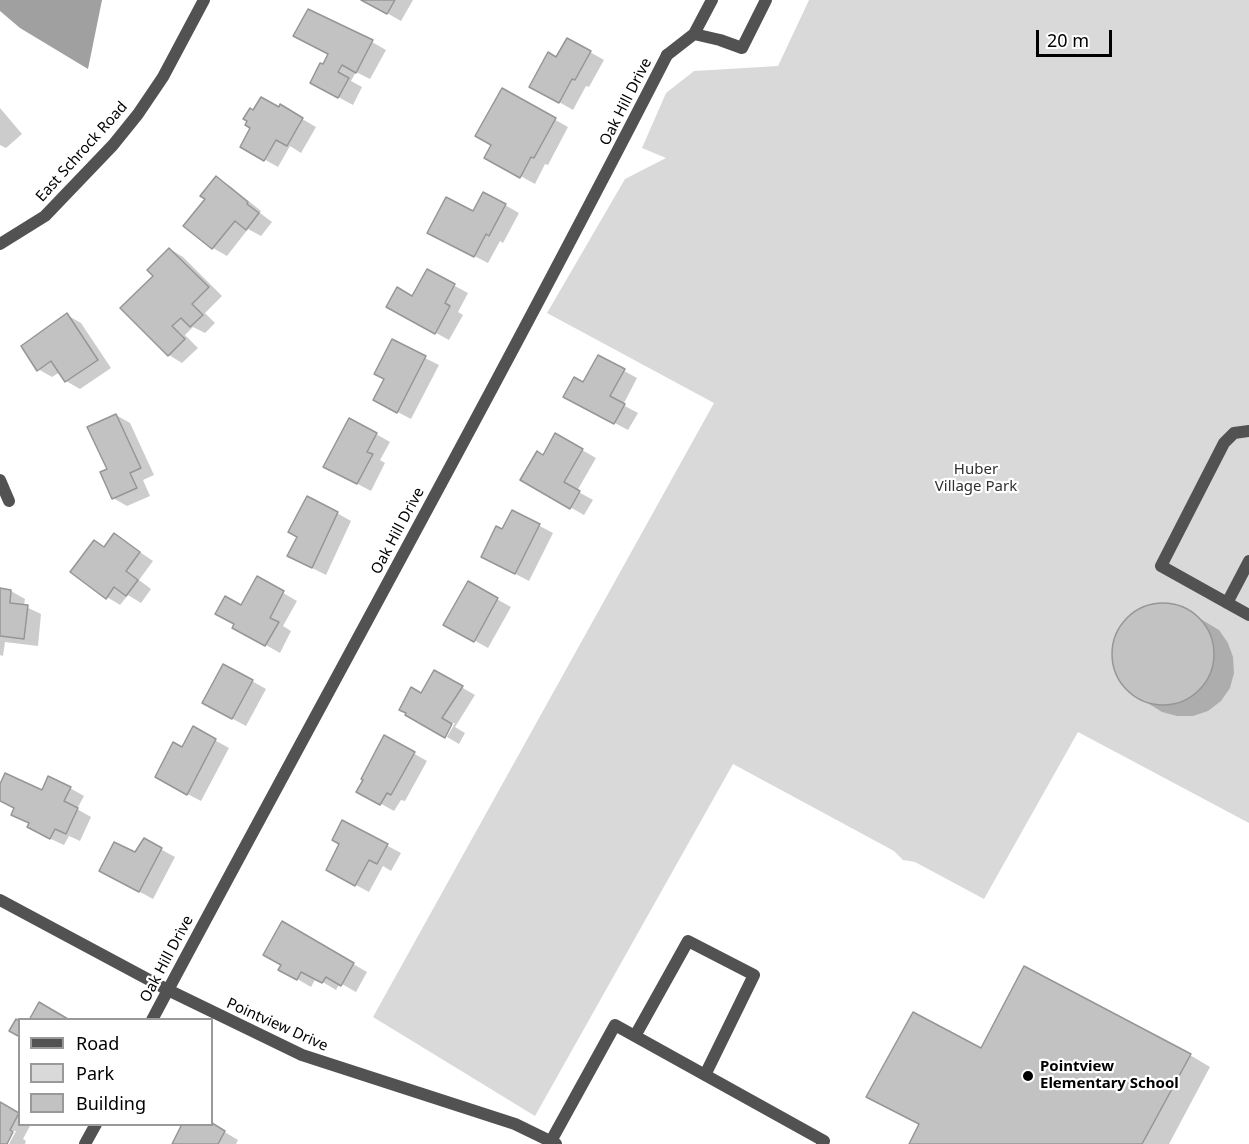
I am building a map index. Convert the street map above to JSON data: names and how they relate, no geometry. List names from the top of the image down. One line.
{"streets":{"street":["Oak Hill Drive","East Schrock Road","Pointview Drive"]},"crossings":[["Oak Hill Drive","Pointview Drive"]],"parks":["Huber Village Park"],"places":["Pointview Elementary School"],"legend":["Road","Park","Building"],"scale_bar":"20 m"}
